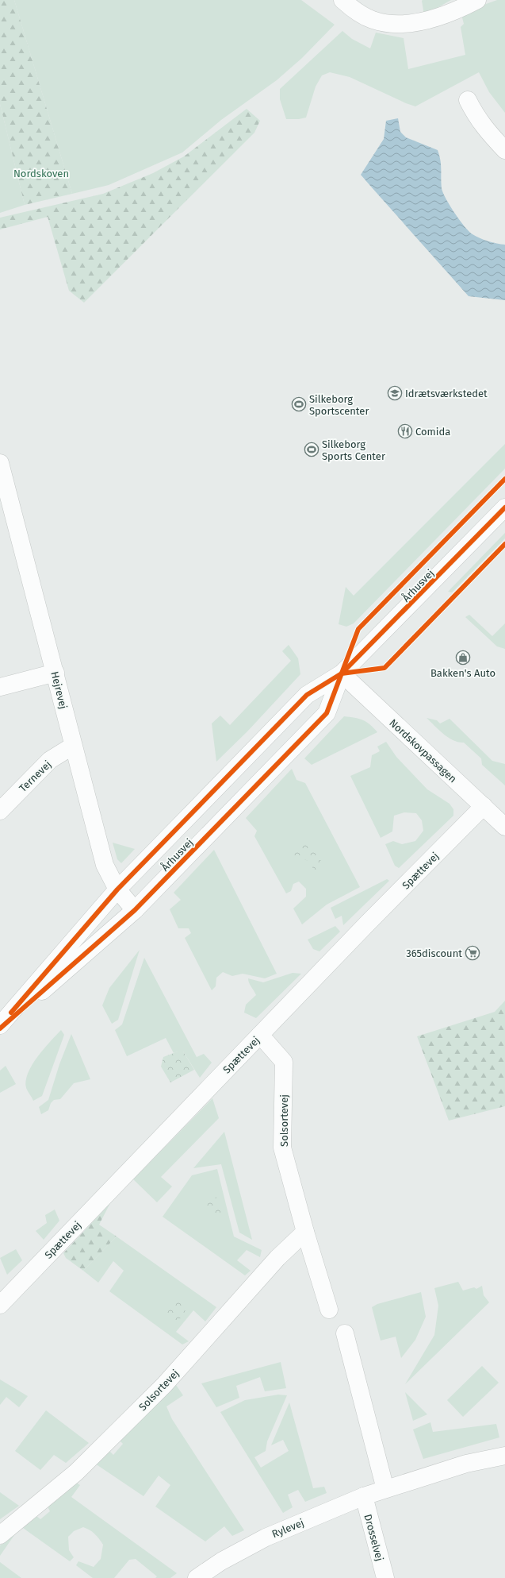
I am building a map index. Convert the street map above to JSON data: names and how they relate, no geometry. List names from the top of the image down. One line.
{"streets":{"street":["Århusvej","Hejrevej","Nordskovpassagen","Ternevej","Spættevej","Solsortevej","Rylevej","Drosselvej"]},"crossings":[["Århusvej","Hejrevej"],["Århusvej","Nordskovpassagen"],["Hejrevej","Ternevej"],["Nordskovpassagen","Spættevej"],["Spættevej","Solsortevej"],["Rylevej","Drosselvej"]],"parks":["Nordskoven"],"places":{"school or university":["Idrætsværkstedet"],"sports":["Silkeborg Sportscenter","Silkeborg Sports Center"],"restaurant":["Comida"],"shop":["Bakken's Auto"],"supermarket":["365discount"]}}
